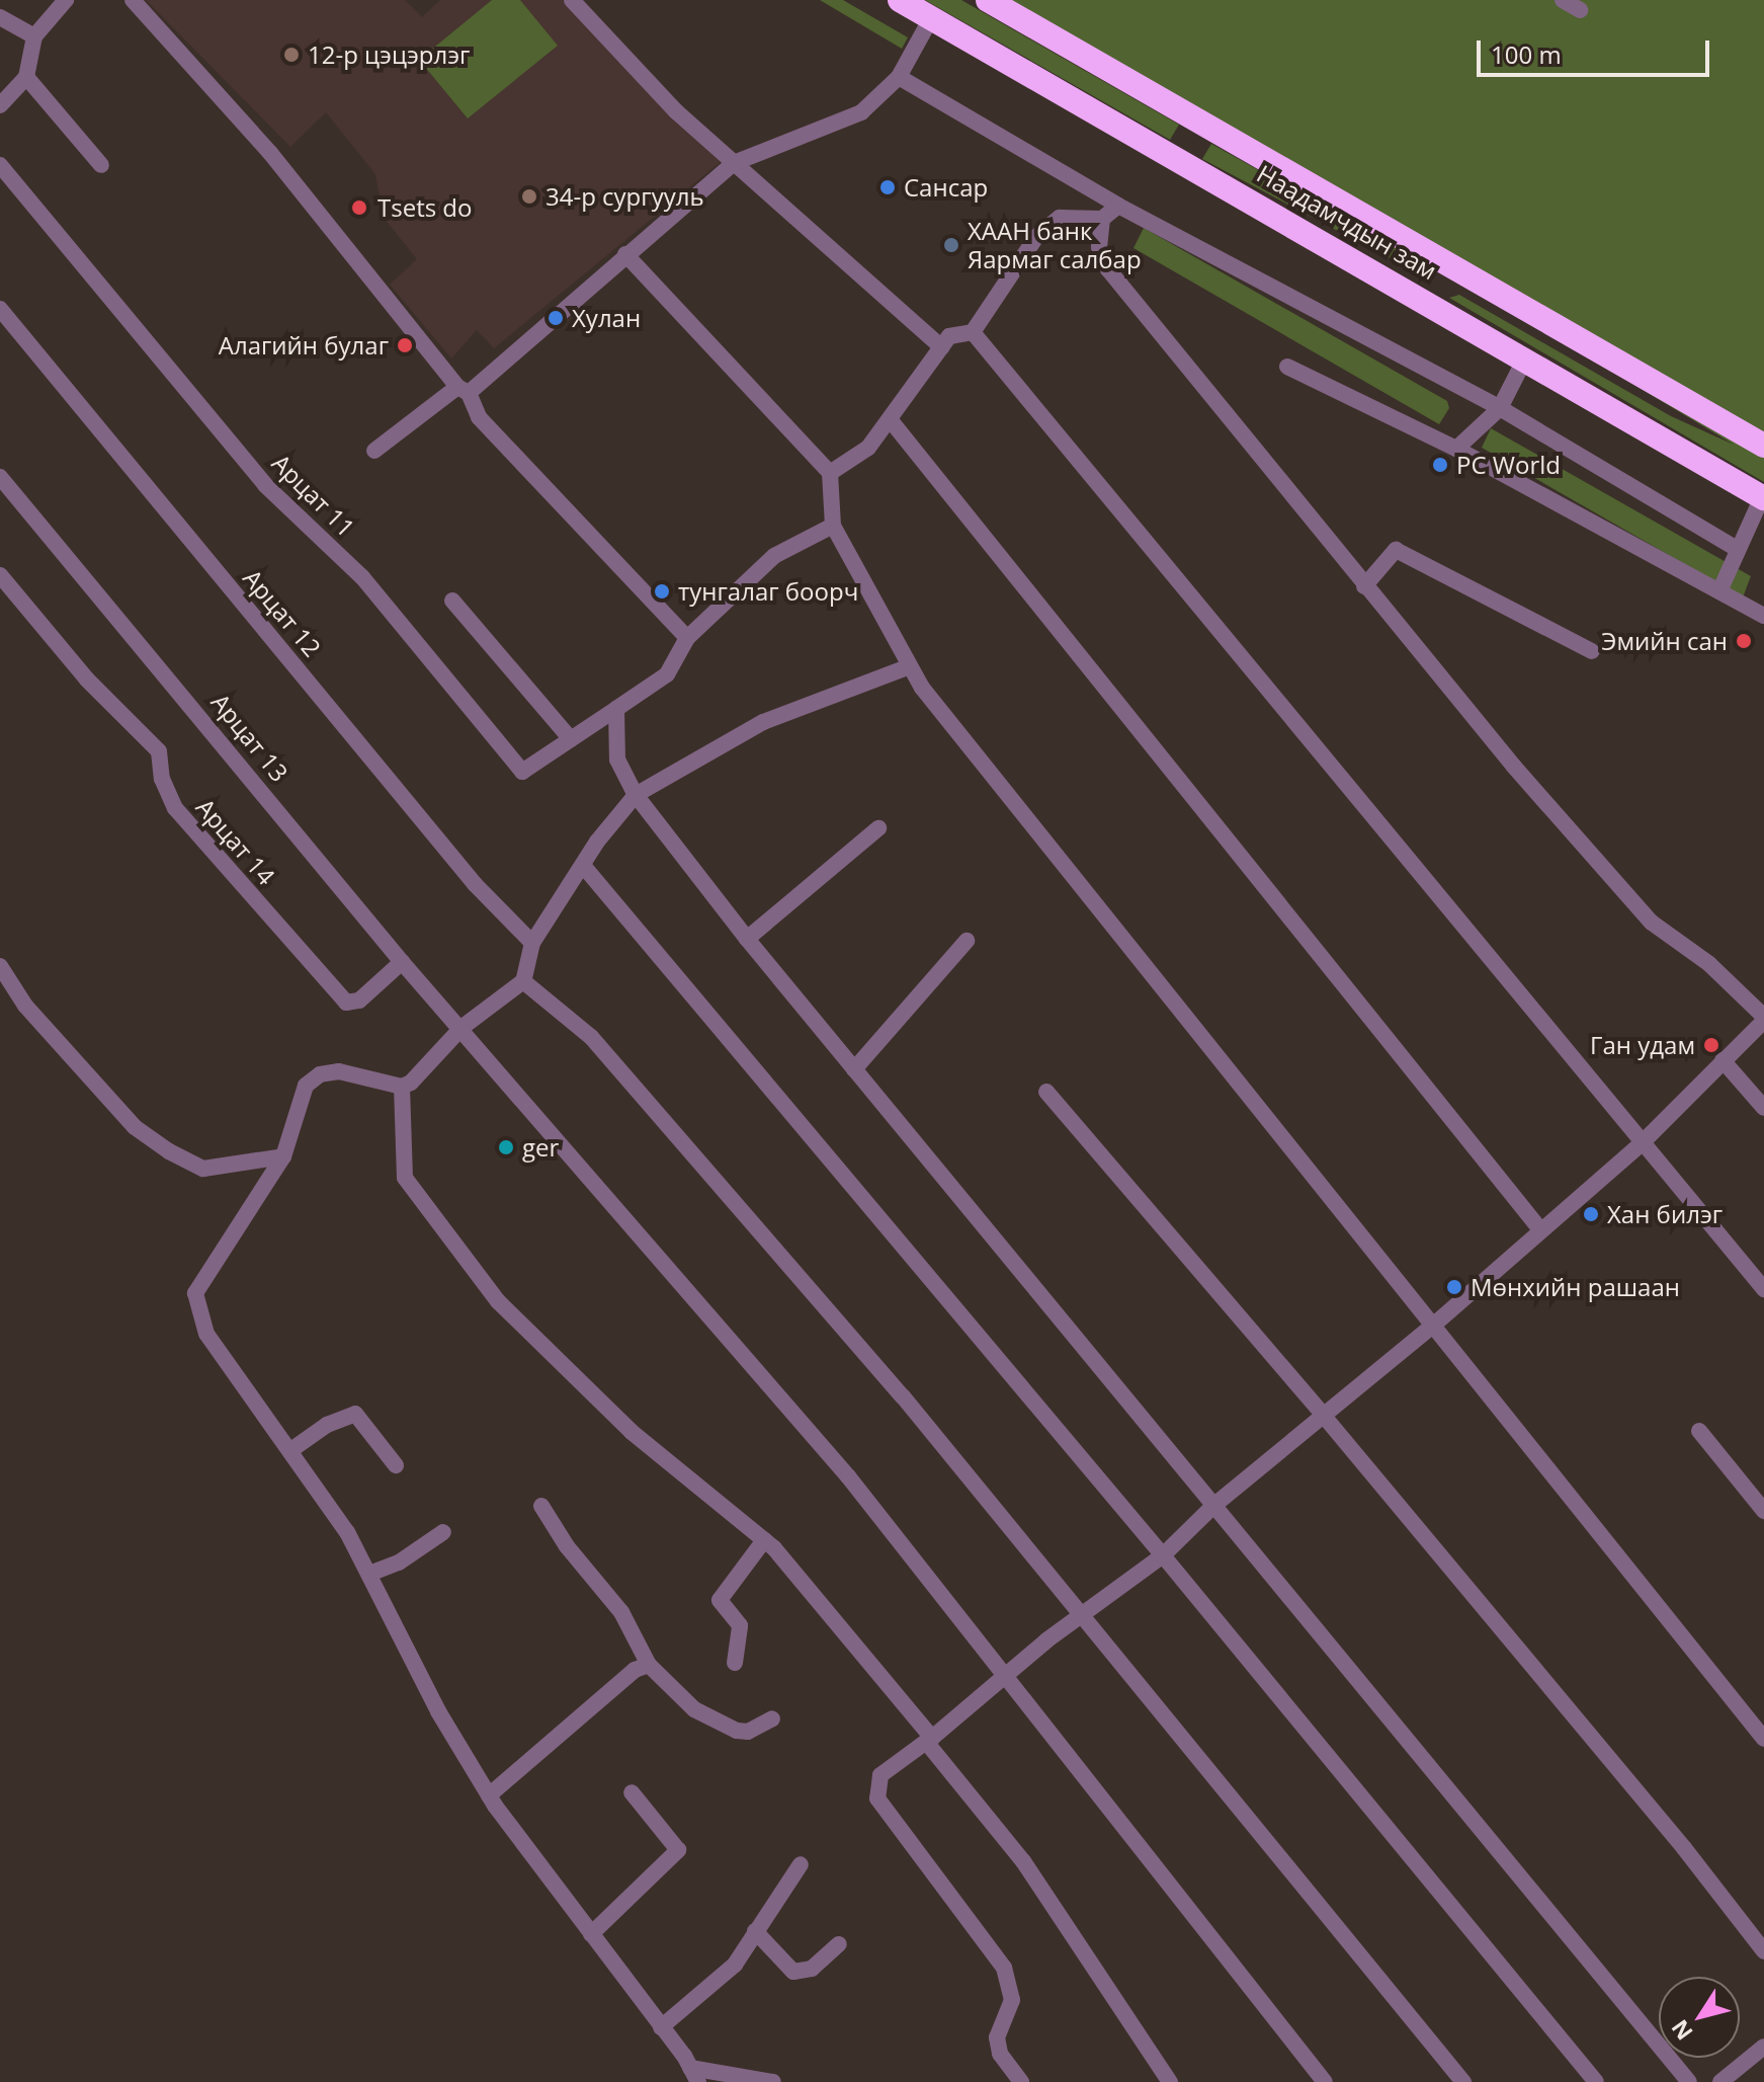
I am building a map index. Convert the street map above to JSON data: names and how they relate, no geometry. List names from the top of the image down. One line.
{"streets":{"highway":["Наадамчдын зам"],"street":["Арцат 11","Арцат 12","Арцат 13","Арцат 14"]},"crossings":[["Арцат 13","Арцат 14"]],"places":["12-р цэцэрлэг","Сансар","34-р сургууль","Tsets do","ХААН банк Яармаг салбар","Хулан","Алагийн булаг","PC World","тунгалаг боорч","Эмийн сан","Ган удам","ger","Хан билэг","Мөнхийн рашаан"],"scale_bar":"100 m","north":"bottom left"}
